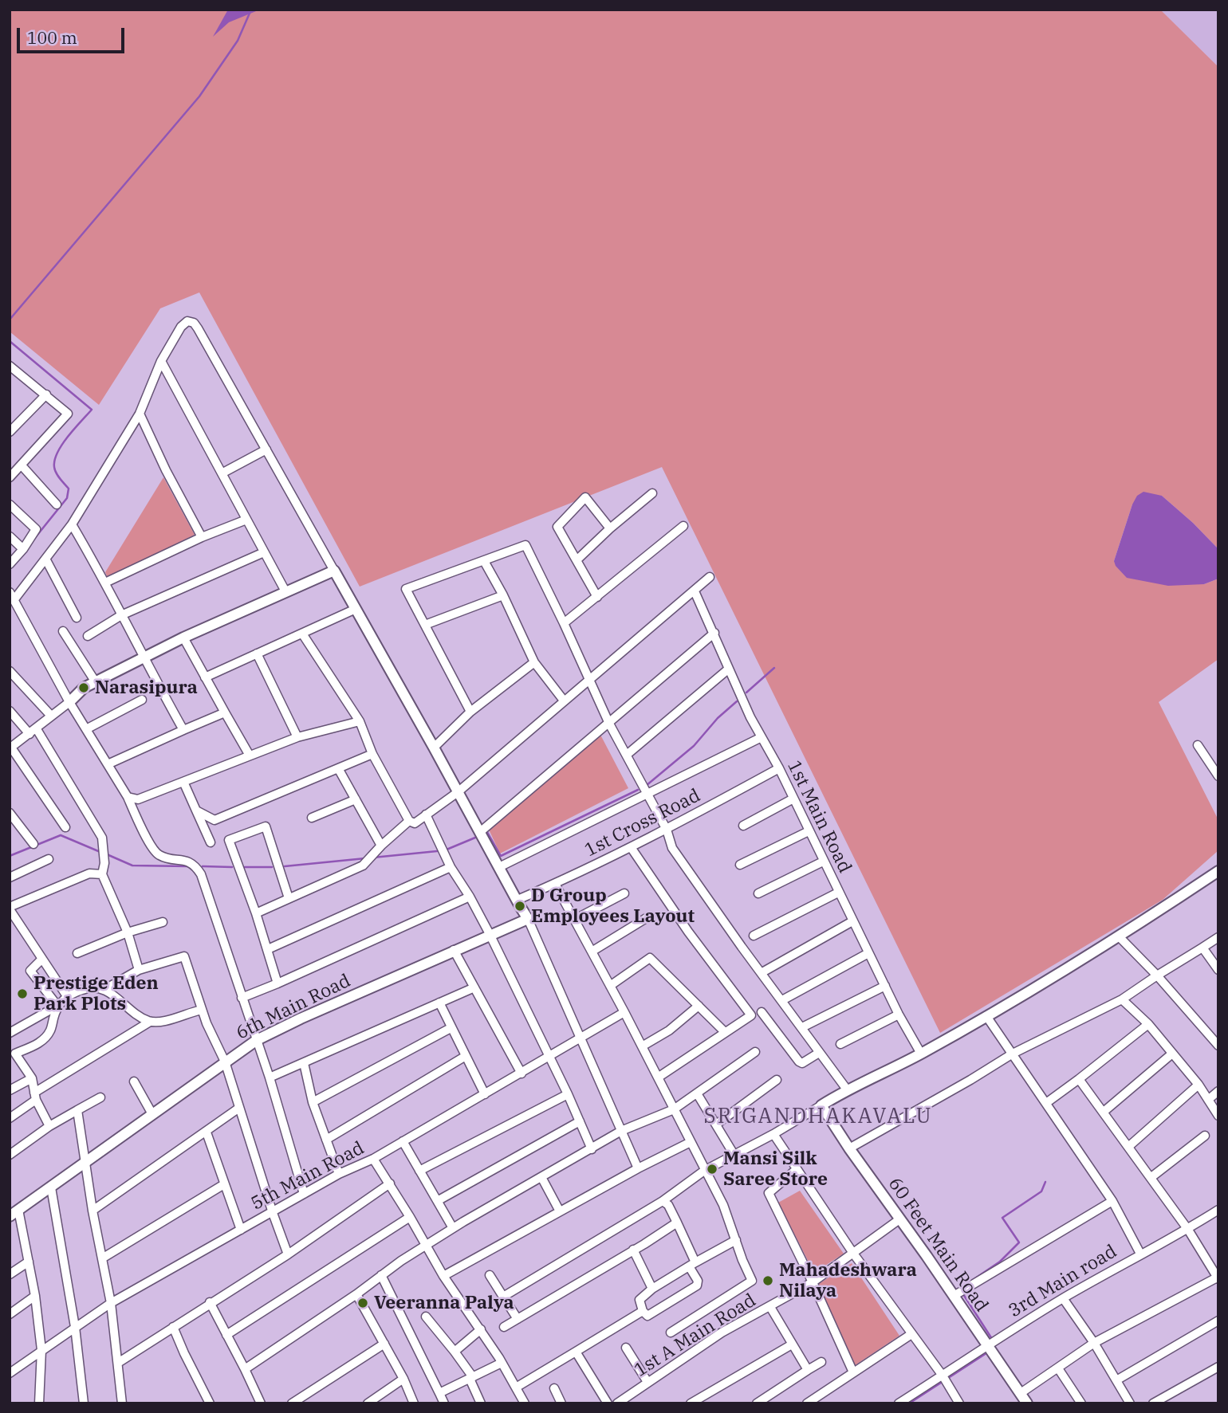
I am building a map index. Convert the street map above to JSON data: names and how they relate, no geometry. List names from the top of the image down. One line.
{"streets":{"street":["1st Main Road","1st Cross Road","6th Main Road","5th Main Road","60 Feet Main Road","3rd Main road","1st A Main Road"]},"crossings":[["1st Main Road","1st Cross Road"],["60 Feet Main Road","3rd Main road"],["60 Feet Main Road","1st A Main Road"]],"districts":["SRIGANDHAKAVALU"],"places":["Narasipura","D Group Employees Layout","Prestige Eden Park Plots","Mansi Silk Saree Store","Mahadeshwara Nilaya","Veeranna Palya"],"scale_bar":"100 m"}
